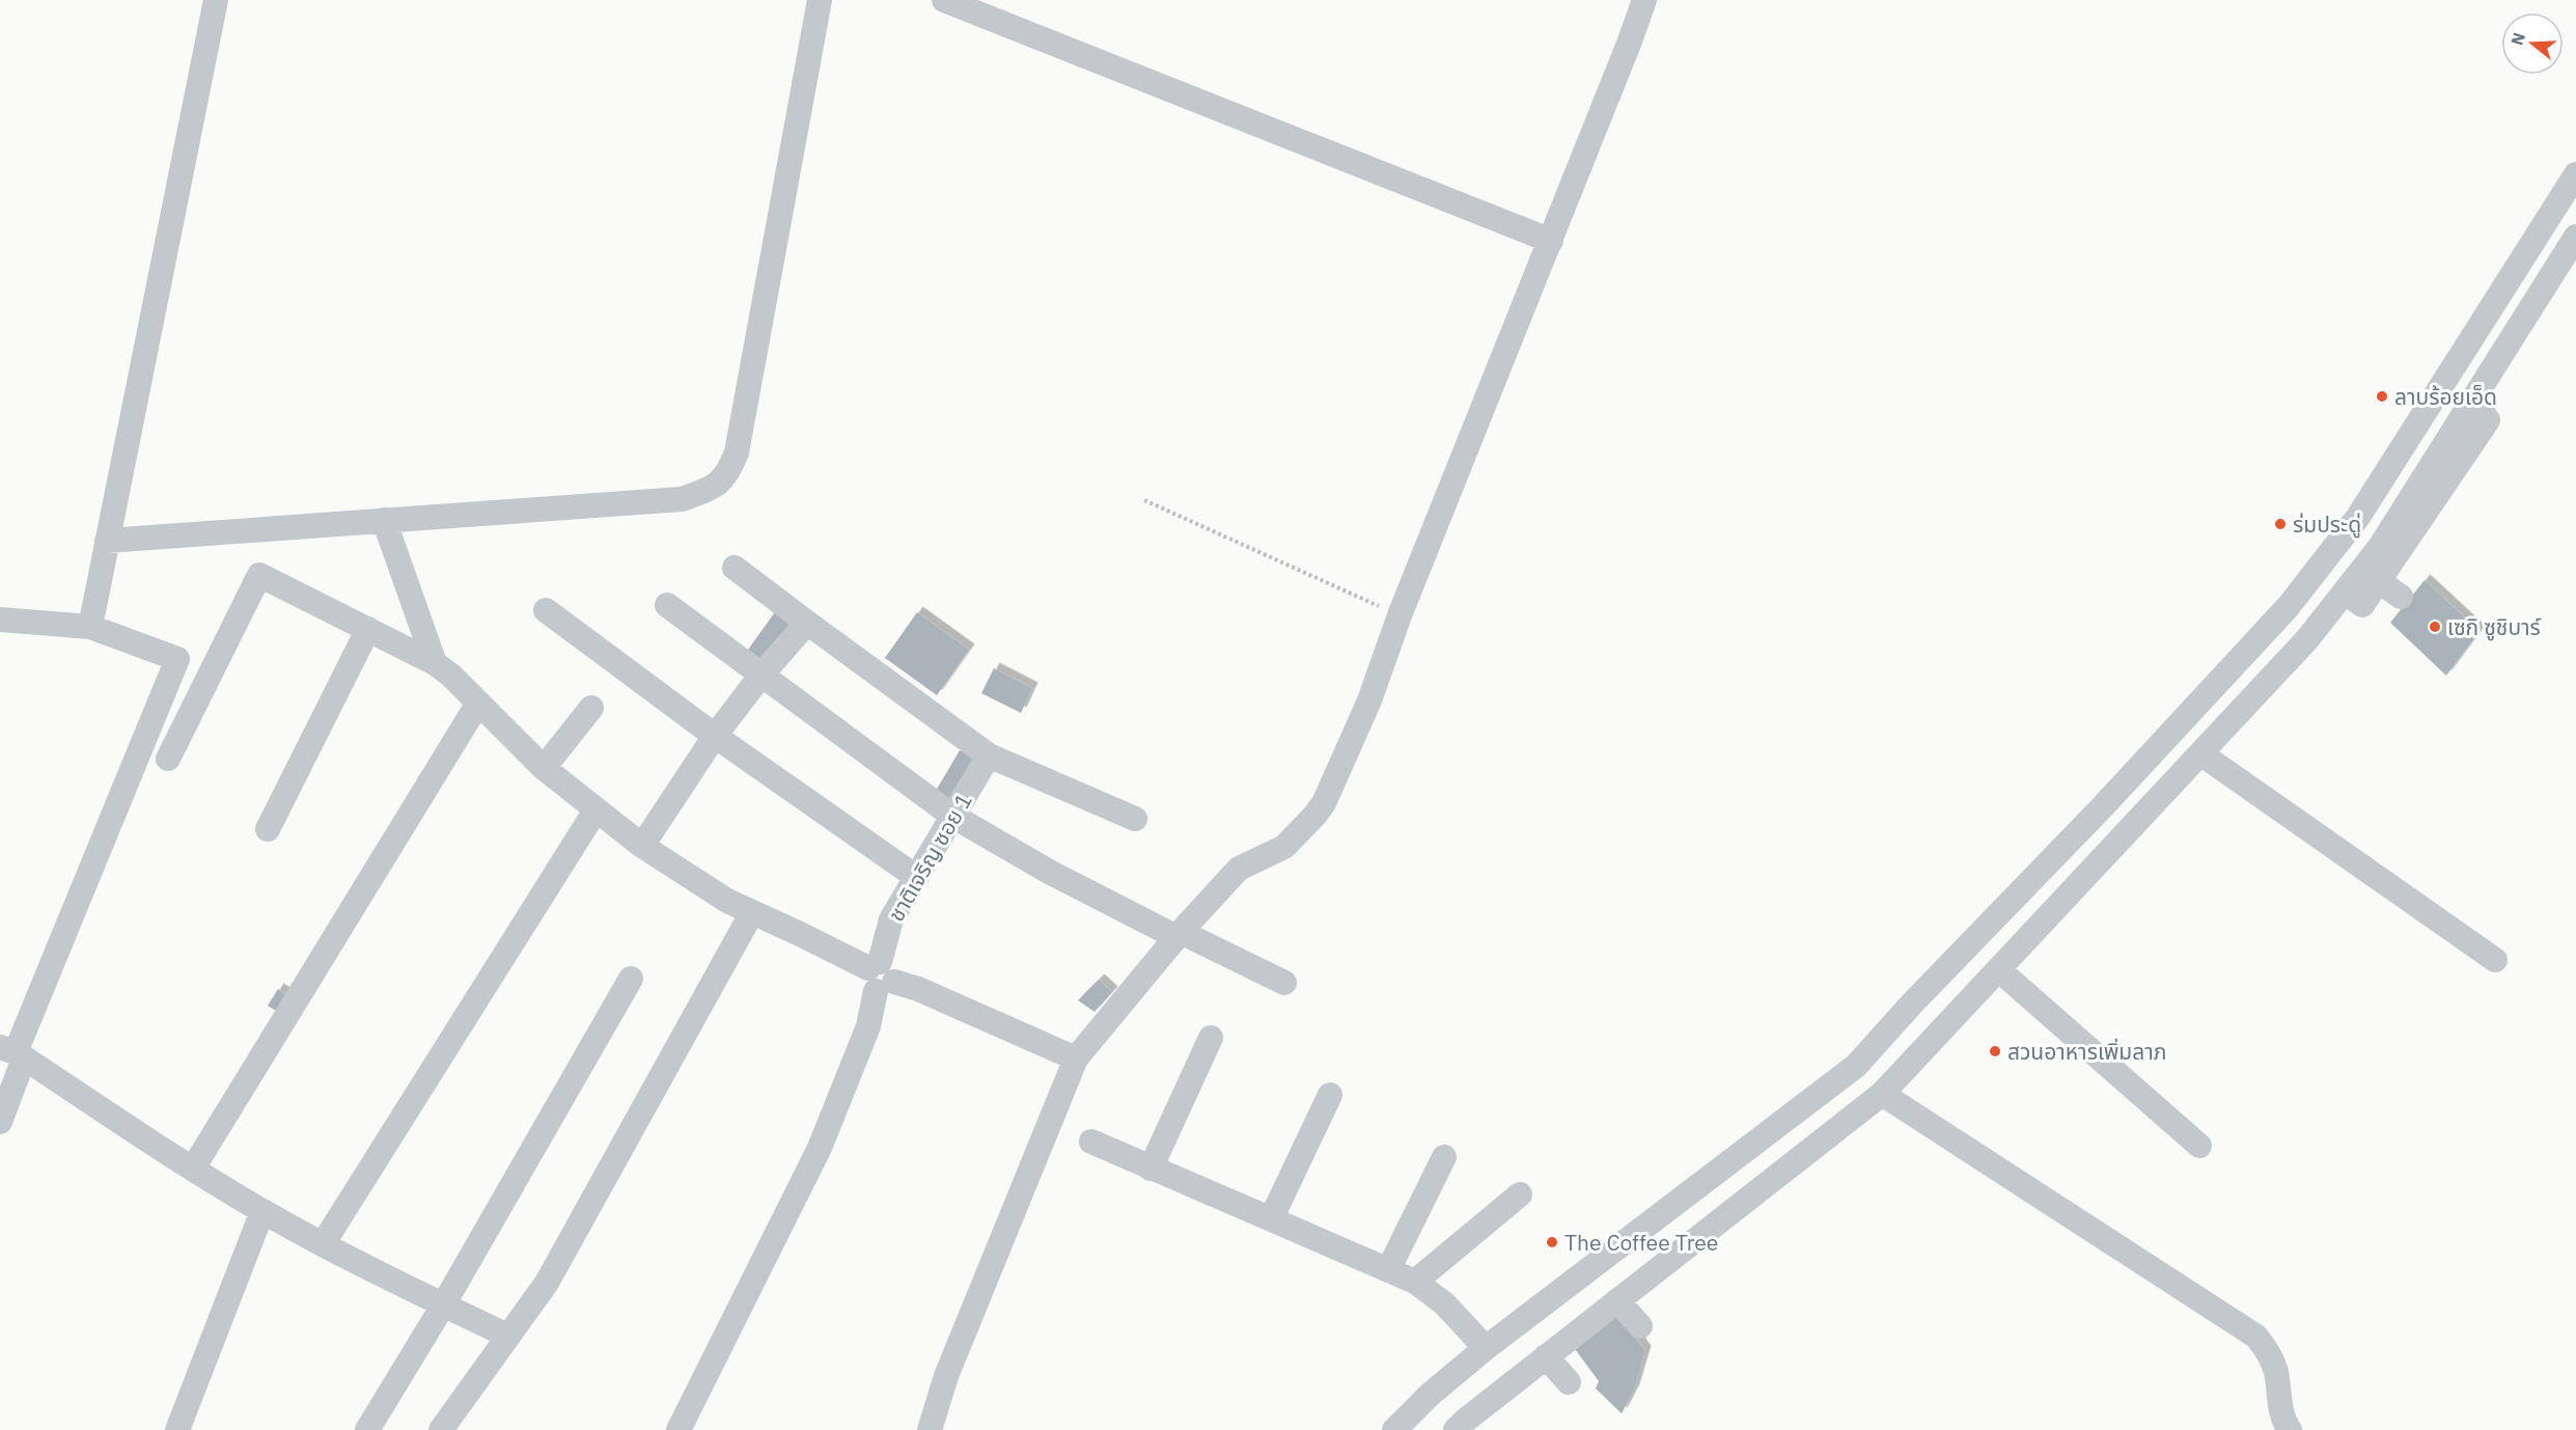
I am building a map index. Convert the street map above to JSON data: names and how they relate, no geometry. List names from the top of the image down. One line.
{"streets":{"street":["ชาติเจริญ ซอย 1"]},"places":["ลาบร้อยเอ็ด","ร่มประดู่","เซกิ ซูชิบาร์","สวนอาหารเพิ่มลาภ","The Coffee Tree"],"north":"left"}
